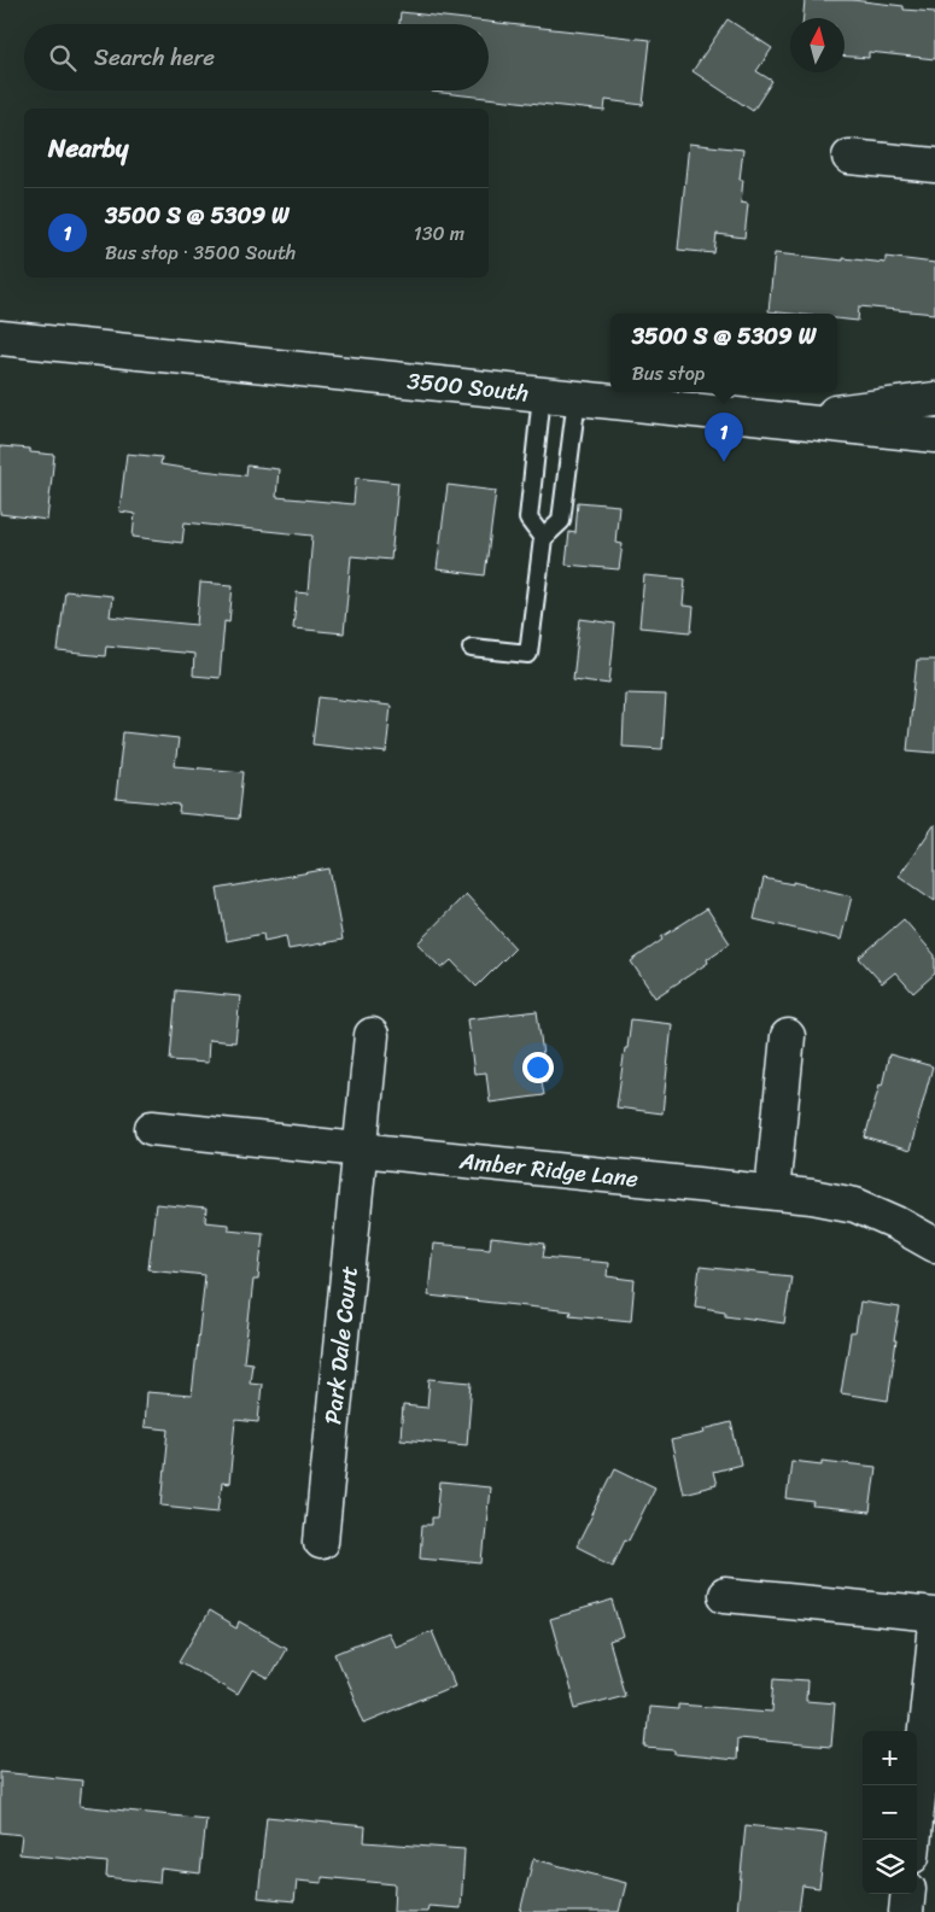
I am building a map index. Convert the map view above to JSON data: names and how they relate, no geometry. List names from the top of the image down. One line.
{"streets":{"street":["3500 South","Amber Ridge Lane","Park Dale Court"]},"crossings":[["Amber Ridge Lane","Park Dale Court"]],"north":"top","page":{"search":"Search here","heading":"Nearby","list":[{"mark":"1","name":"3500 S @ 5309 W","note":"Bus stop · 3500 South","value":"130 m"}],"popup":["3500 S @ 5309 W","Bus stop"],"pins":"1","map_buttons":["+","−"]}}
